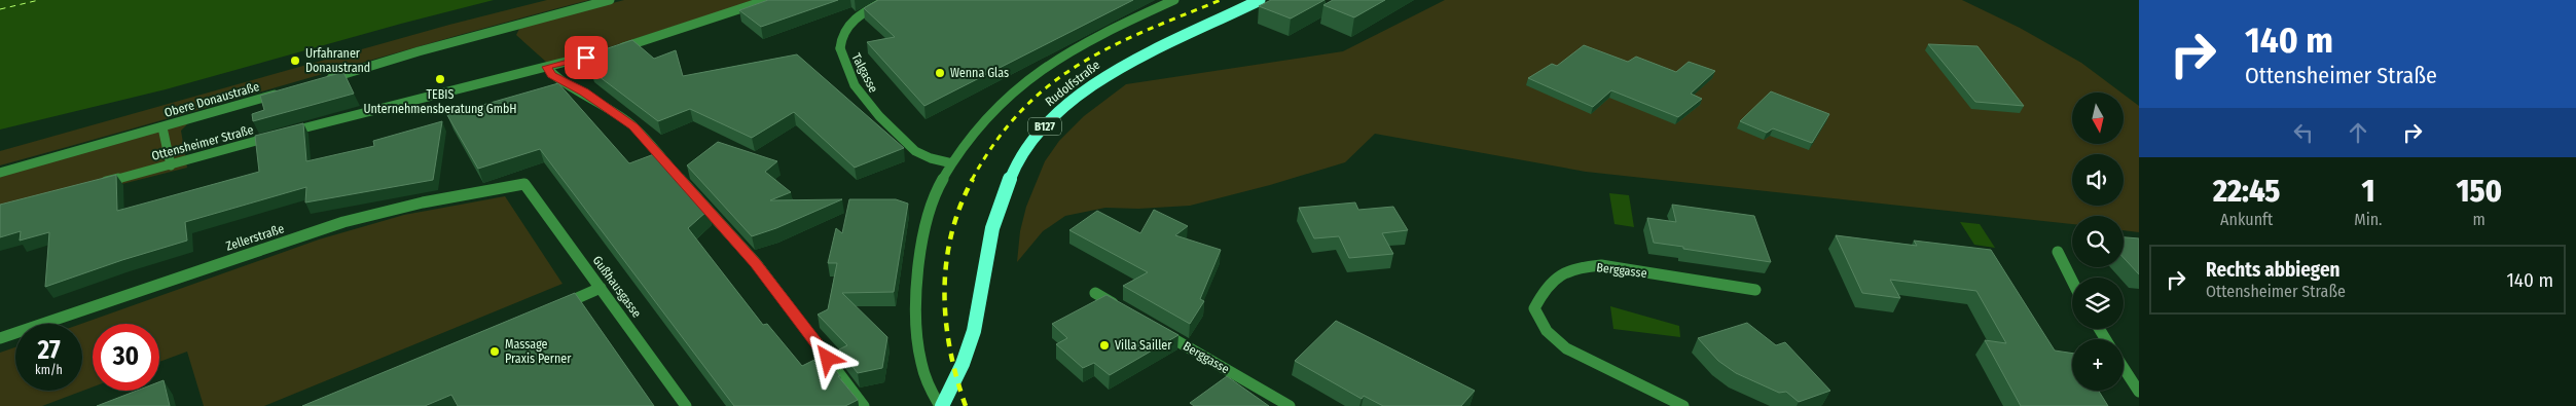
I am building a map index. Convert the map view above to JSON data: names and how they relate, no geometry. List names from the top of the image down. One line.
{"streets":{"main road":["Rudolfstraße","B127"],"street":["Talgasse","Obere Donaustraße","Ottensheimer Straße","Zellerstraße","Berggasse","Gußhausgasse"]},"crossings":[["Talgasse","Rudolfstraße"],["Zellerstraße","Gußhausgasse"]],"places":["Urfahraner Donaustrand","Wenna Glas","TEBIS Unternehmensberatung GmbH","Villa Sailler","Massage Praxis Perner"],"north":"bottom","page":{"turn":["140 m","Ottensheimer Straße"],"map_buttons":"+","eta":["22:45","Ankunft","1","Min.","150","m"],"list":[{"name":"Rechts abbiegen","note":"Ottensheimer Straße","value":"140 m"}],"speed":"27 km/h","limit":"30"}}
